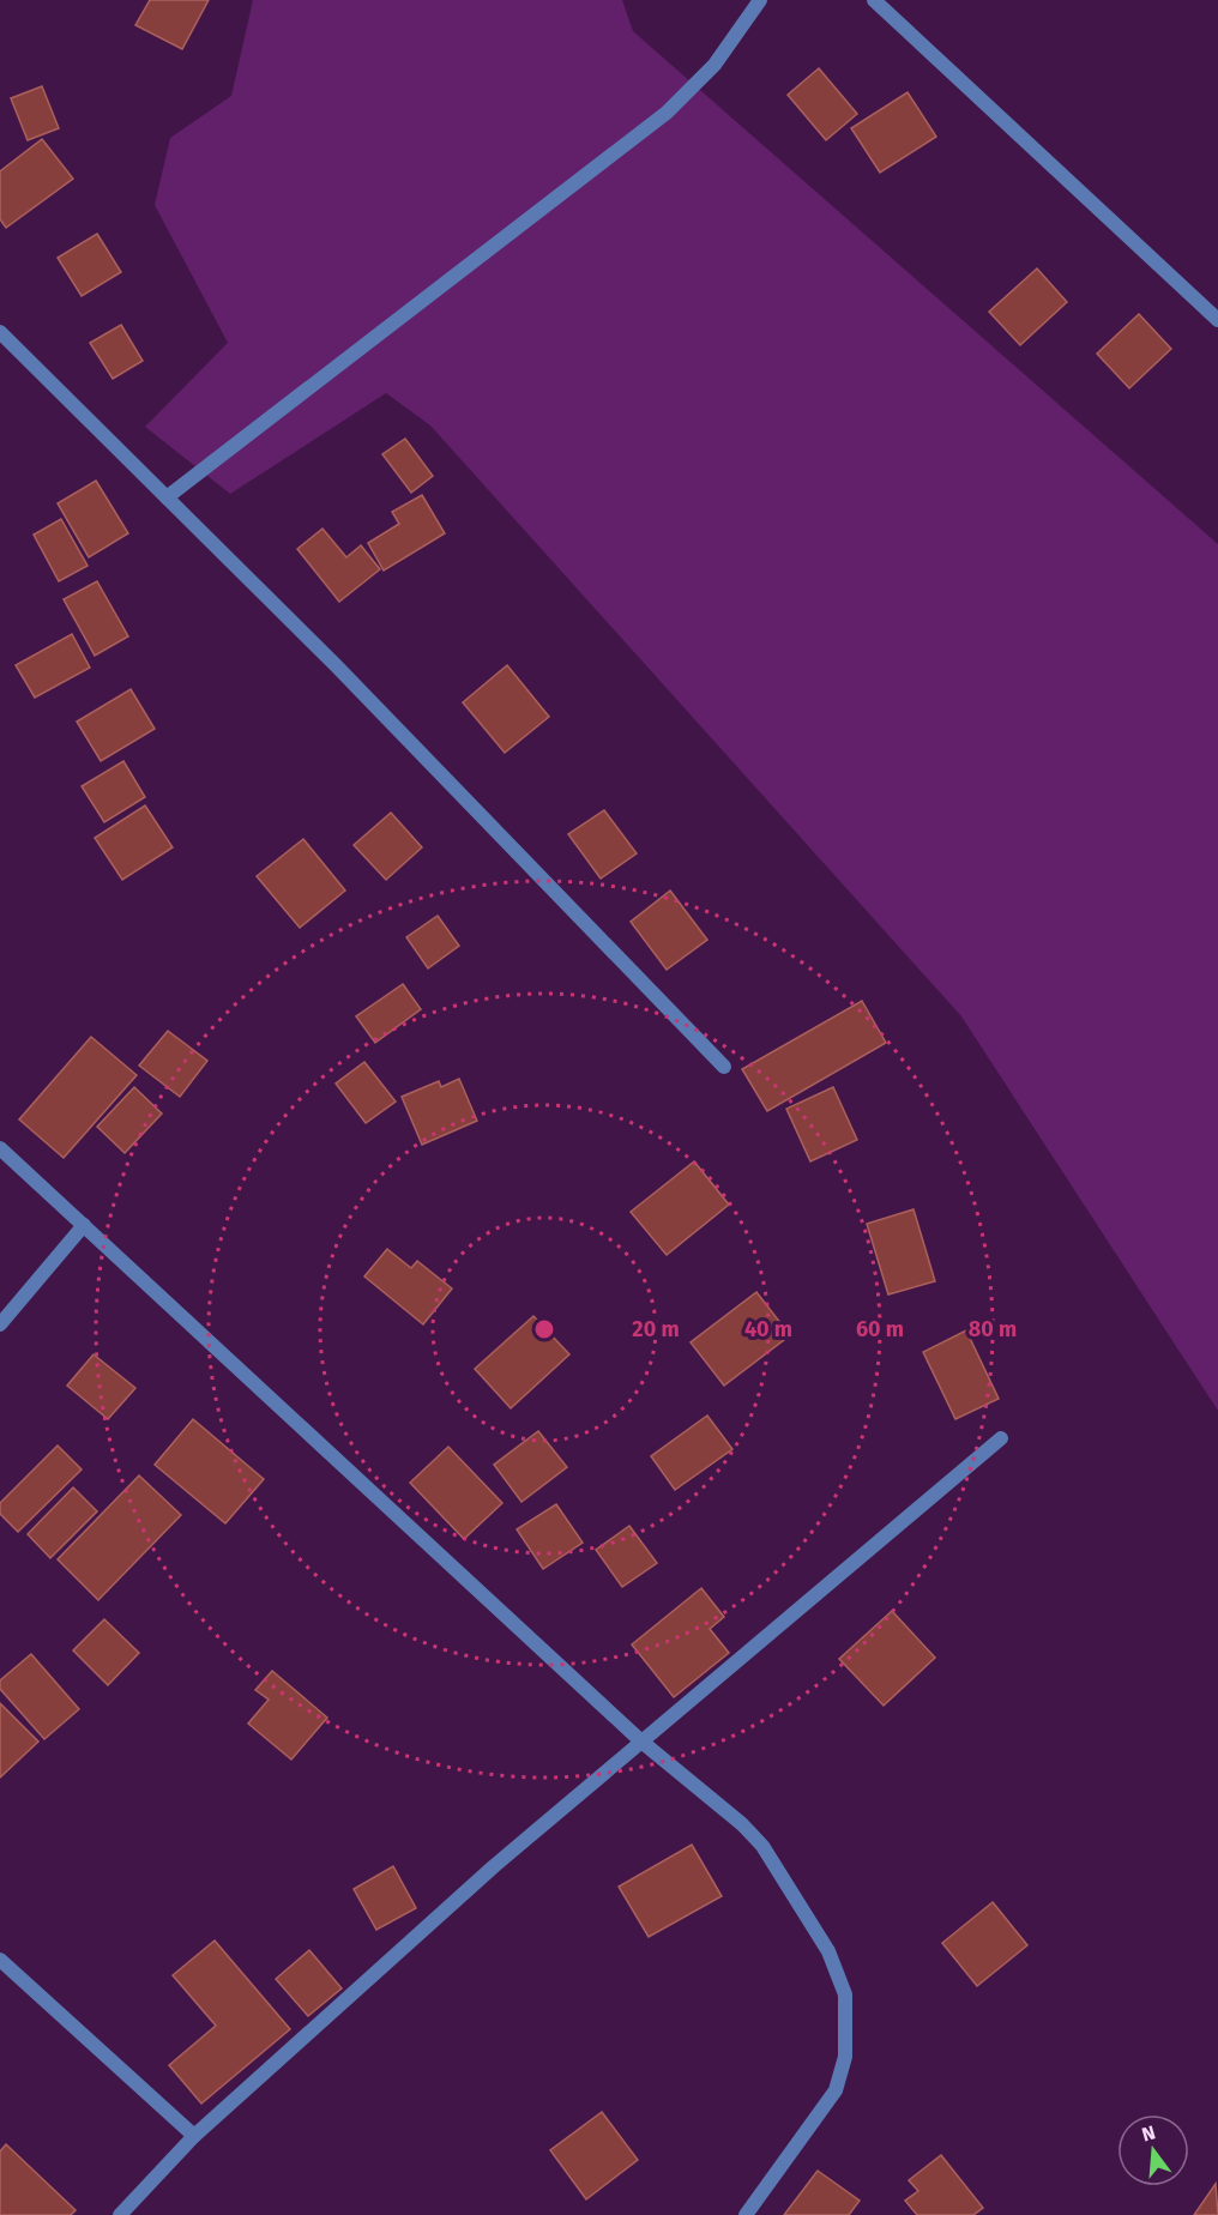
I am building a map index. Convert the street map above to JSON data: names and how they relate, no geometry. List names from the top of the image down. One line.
{"north":"top","rings":["20 m","40 m","60 m","80 m"]}
